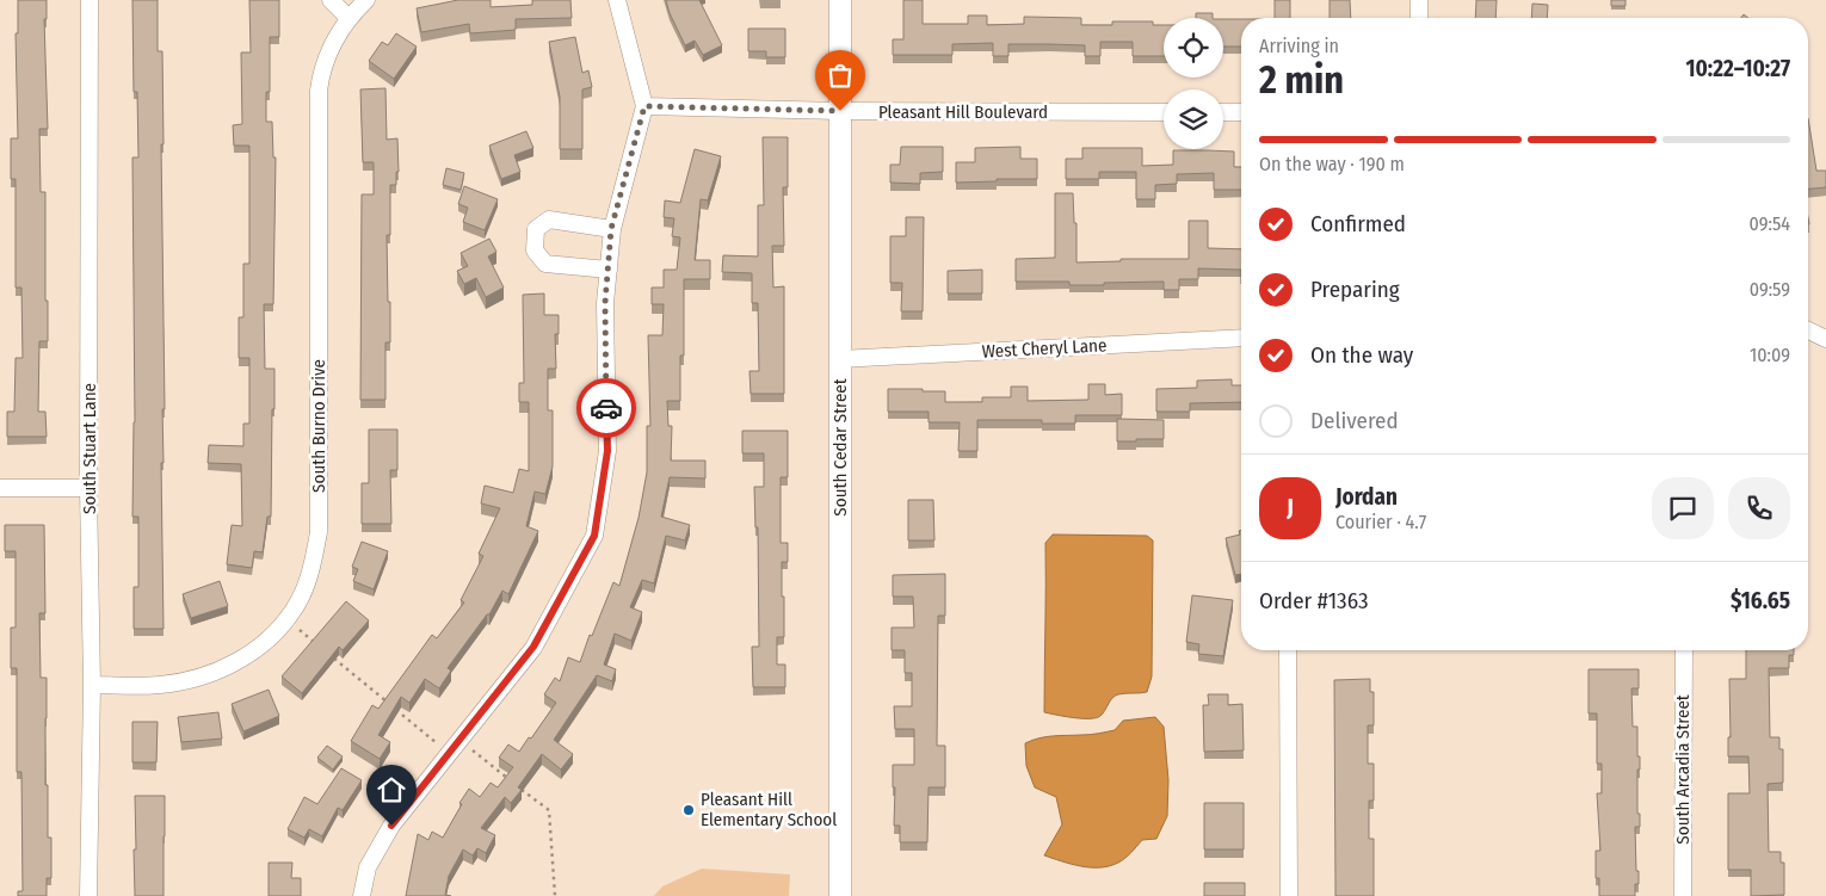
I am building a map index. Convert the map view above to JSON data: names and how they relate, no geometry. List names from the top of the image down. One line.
{"streets":{"street":["Pleasant Hill Boulevard","West Cheryl Lane","South Burno Drive","South Cedar Street","South Stuart Lane","South Arcadia Street"]},"crossings":[["Pleasant Hill Boulevard","South Cedar Street"],["West Cheryl Lane","South Cedar Street"],["South Burno Drive","South Stuart Lane"]],"places":["Pleasant Hill Elementary School"],"page":{"heading":["2 min","Arriving in","10:22–10:27"],"panel":["Jordan","Courier · 4.7","Order #1363","$16.65"],"bar":"On the way · 190 m","list":[["Confirmed","09:54"],["Preparing","09:59"],["On the way","10:09"],"Delivered"],"round":"J"}}
